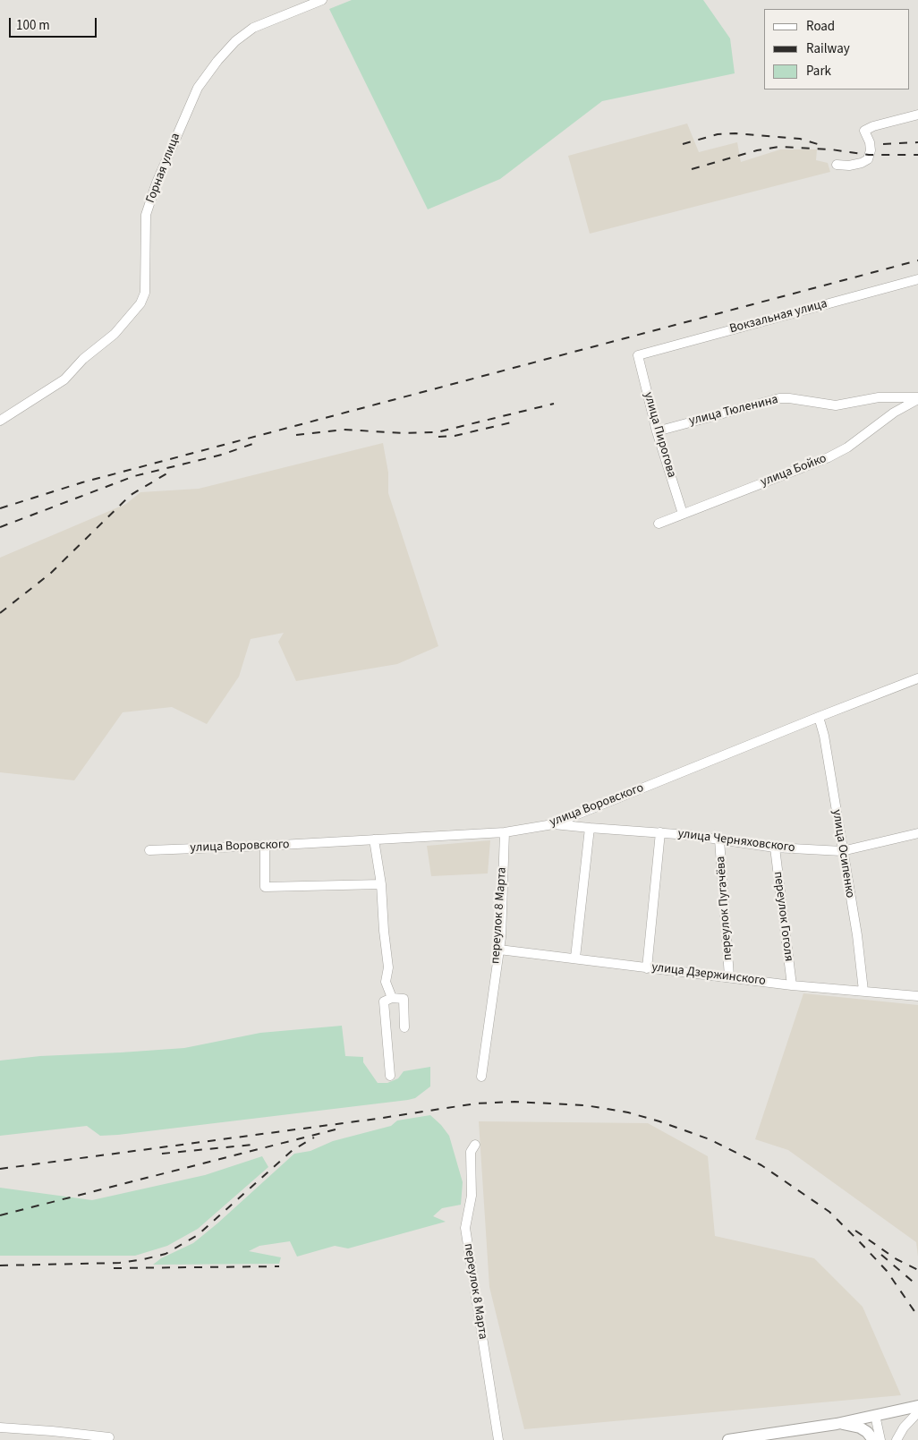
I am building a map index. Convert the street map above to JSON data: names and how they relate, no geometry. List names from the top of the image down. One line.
{"streets":{"street":["Горная улица","Вокзальная улица","улица Тюленина","улица Пирогова","улица Бойко","улица Воровского","улица Черняховского","улица Осипенко","переулок Пугачёва","переулок 8 Марта","переулок Гоголя","улица Дзержинского"]},"crossings":[["Вокзальная улица","улица Пирогова"],["улица Тюленина","улица Пирогова"],["улица Тюленина","улица Бойко"],["улица Пирогова","улица Бойко"],["улица Воровского","улица Черняховского"],["улица Воровского","улица Осипенко"],["улица Воровского","переулок 8 Марта"],["улица Черняховского","улица Осипенко"],["улица Черняховского","переулок Пугачёва"],["улица Черняховского","переулок Гоголя"],["улица Осипенко","улица Дзержинского"],["переулок Пугачёва","улица Дзержинского"],["переулок 8 Марта","улица Дзержинского"],["переулок Гоголя","улица Дзержинского"]],"legend":["Road","Railway","Park"],"scale_bar":"100 m"}
